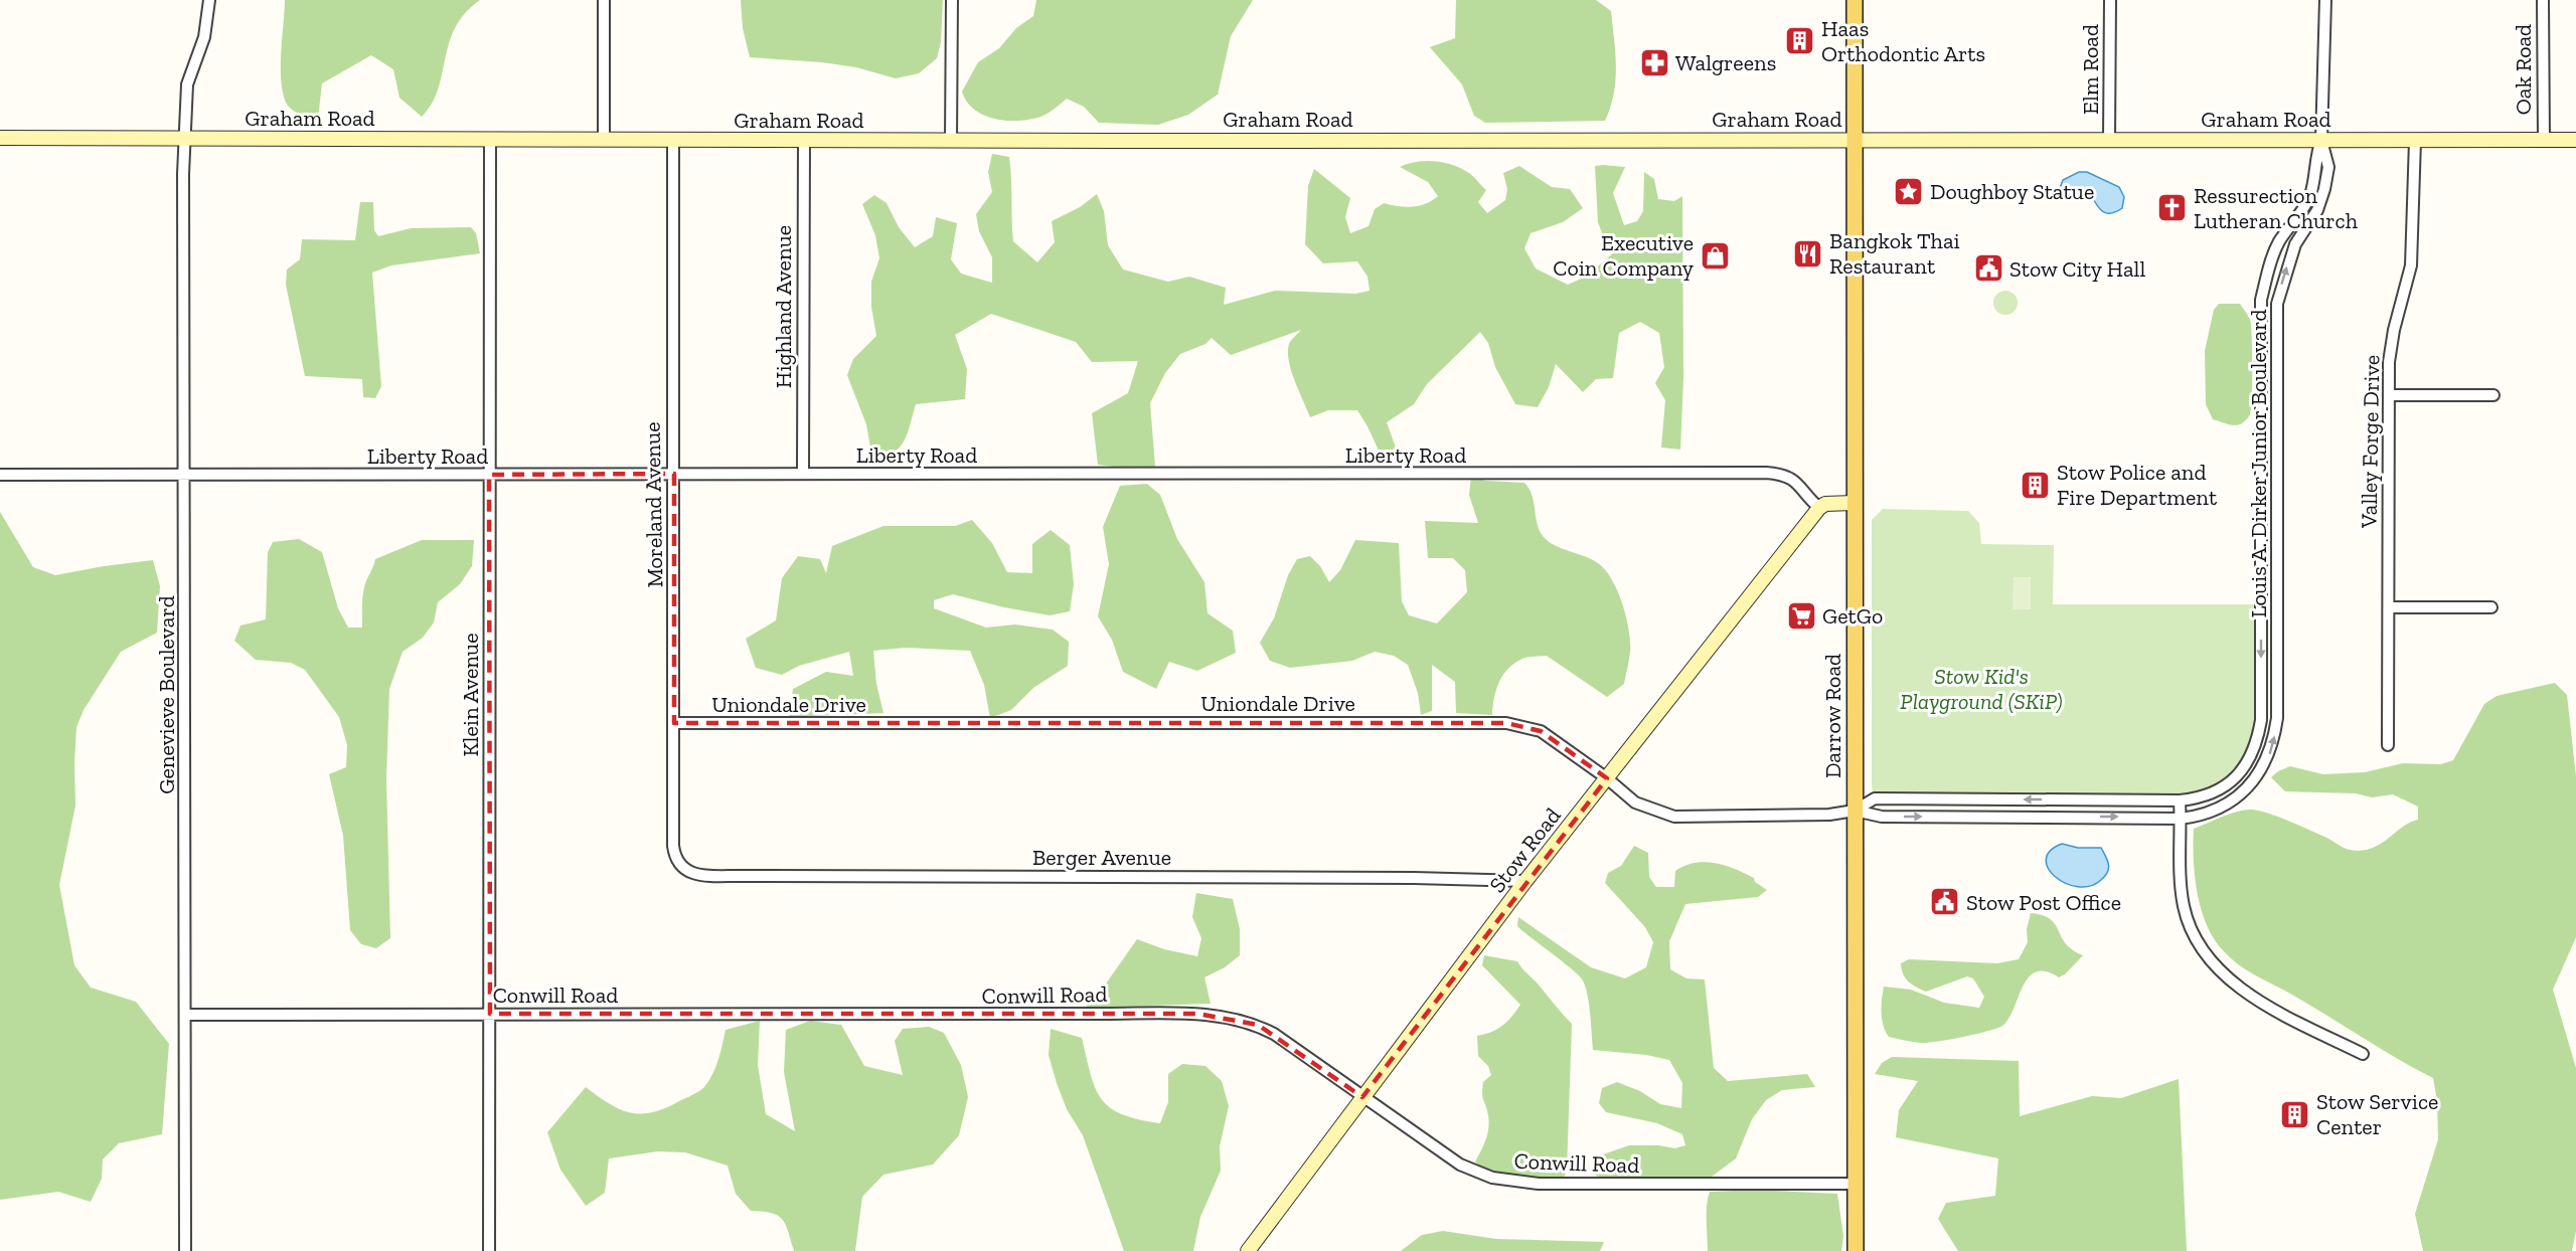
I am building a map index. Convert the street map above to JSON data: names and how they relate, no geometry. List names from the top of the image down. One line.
{"streets":{"main road":["Graham Road","Darrow Road","Stow Road"],"street":["Elm Road","Oak Road","Highland Avenue","Valley Forge Drive","Liberty Road","Louis A. Dirker Junior Boulevard","Moreland Avenue","Genevieve Boulevard","Klein Avenue","Uniondale Drive","Berger Avenue","Conwill Road"]},"crossings":[["Elm Road","Graham Road"],["Oak Road","Graham Road"],["Graham Road","Highland Avenue"],["Graham Road","Valley Forge Drive"],["Graham Road","Louis A. Dirker Junior Boulevard"],["Graham Road","Moreland Avenue"],["Graham Road","Genevieve Boulevard"],["Graham Road","Klein Avenue"],["Graham Road","Darrow Road"],["Highland Avenue","Liberty Road"],["Liberty Road","Moreland Avenue"],["Liberty Road","Genevieve Boulevard"],["Liberty Road","Klein Avenue"],["Liberty Road","Stow Road"],["Louis A. Dirker Junior Boulevard","Uniondale Drive"],["Louis A. Dirker Junior Boulevard","Darrow Road"],["Moreland Avenue","Uniondale Drive"],["Moreland Avenue","Berger Avenue"],["Genevieve Boulevard","Conwill Road"],["Klein Avenue","Conwill Road"],["Uniondale Drive","Darrow Road"],["Uniondale Drive","Stow Road"],["Darrow Road","Conwill Road"],["Stow Road","Berger Avenue"],["Stow Road","Conwill Road"]],"parks":["Stow Kid's Playground (SKiP)"],"places":{"building":["Haas Orthodontic Arts","Stow Police and Fire Department","Stow Service Center"],"pharmacy":["Walgreens"],"place":["Doughboy Statue"],"church":["Ressurection Lutheran Church"],"restaurant":["Bangkok Thai Restaurant"],"shop":["Executive Coin Company"],"public building":["Stow City Hall","Stow Post Office"],"supermarket":["GetGo"]}}
